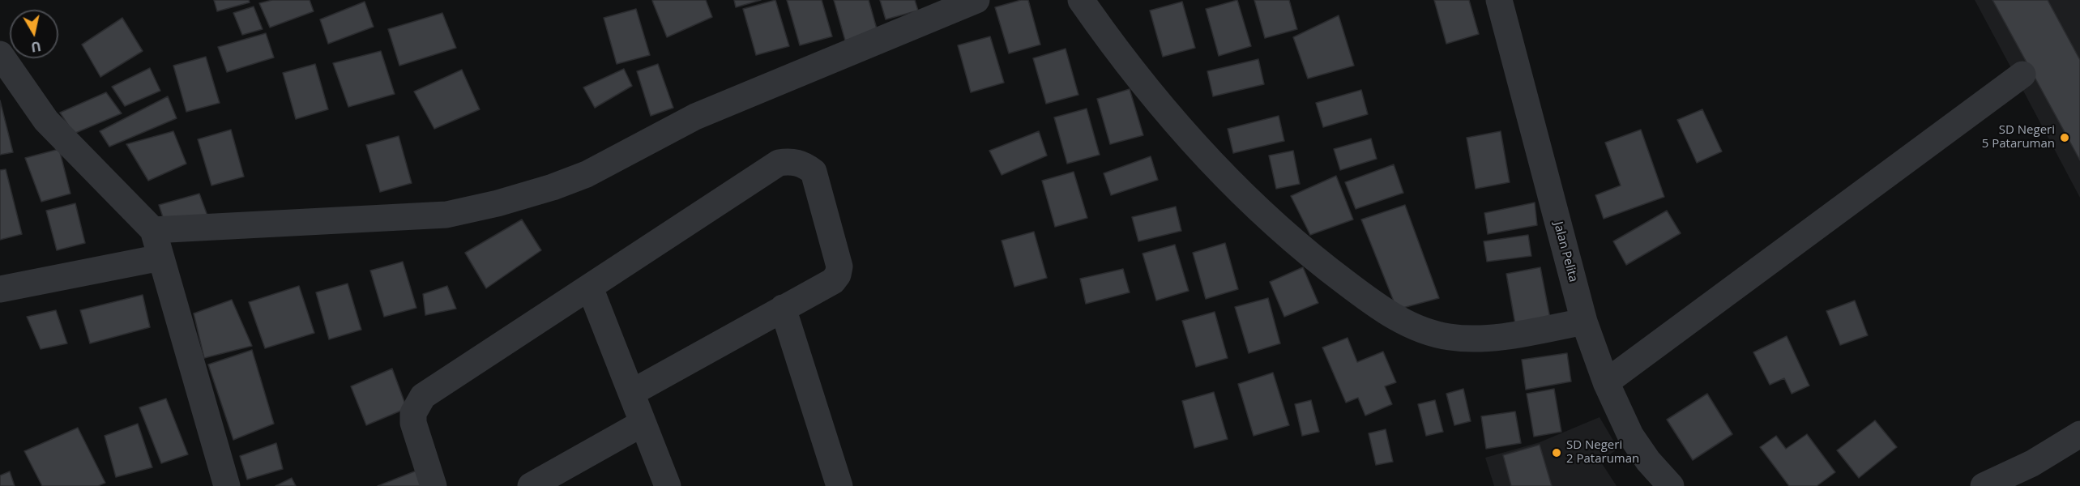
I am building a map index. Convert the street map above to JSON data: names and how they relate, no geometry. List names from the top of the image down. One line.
{"streets":{"street":["Jalan Pelita"]},"places":["SD Negeri 5 Pataruman","SD Negeri 2 Pataruman"],"north":"bottom"}
